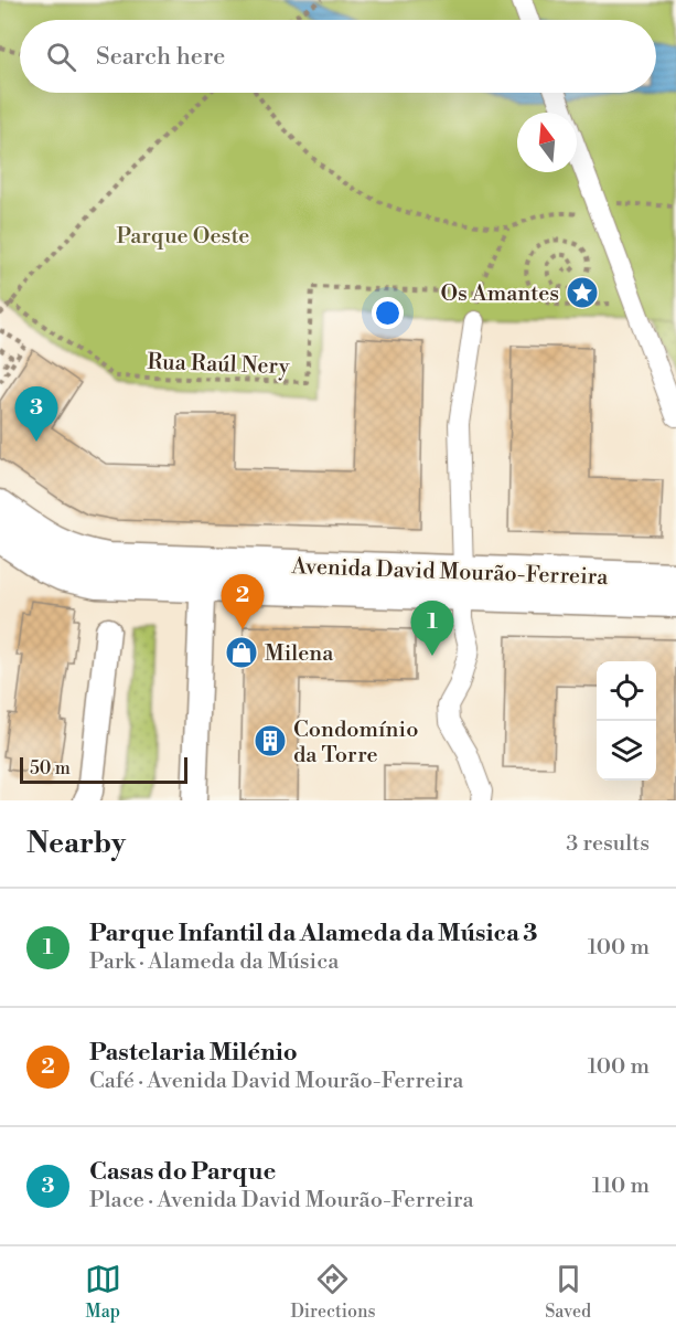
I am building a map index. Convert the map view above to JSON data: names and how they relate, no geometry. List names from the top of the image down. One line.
{"streets":{"street":["Avenida David Mourão-Ferreira"],"path":["Rua Raúl Nery"]},"parks":["Parque Oeste"],"places":{"place":["Os Amantes"],"shop":["Milena"],"building":["Condomínio da Torre"]},"scale_bar":"50 m","north":"top","page":{"search":"Search here","pins":["3","2","1"],"scale":"50 m","heading":["Nearby","3 results"],"list":[{"mark":"1","name":"Parque Infantil da Alameda da Música 3","note":"Park · Alameda da Música","value":"100 m"},{"mark":"2","name":"Pastelaria Milénio","note":"Café · Avenida David Mourão-Ferreira","value":"100 m"},{"mark":"3","name":"Casas do Parque","note":"Place · Avenida David Mourão-Ferreira","value":"110 m"}],"nav":["Map","Directions","Saved"]}}
